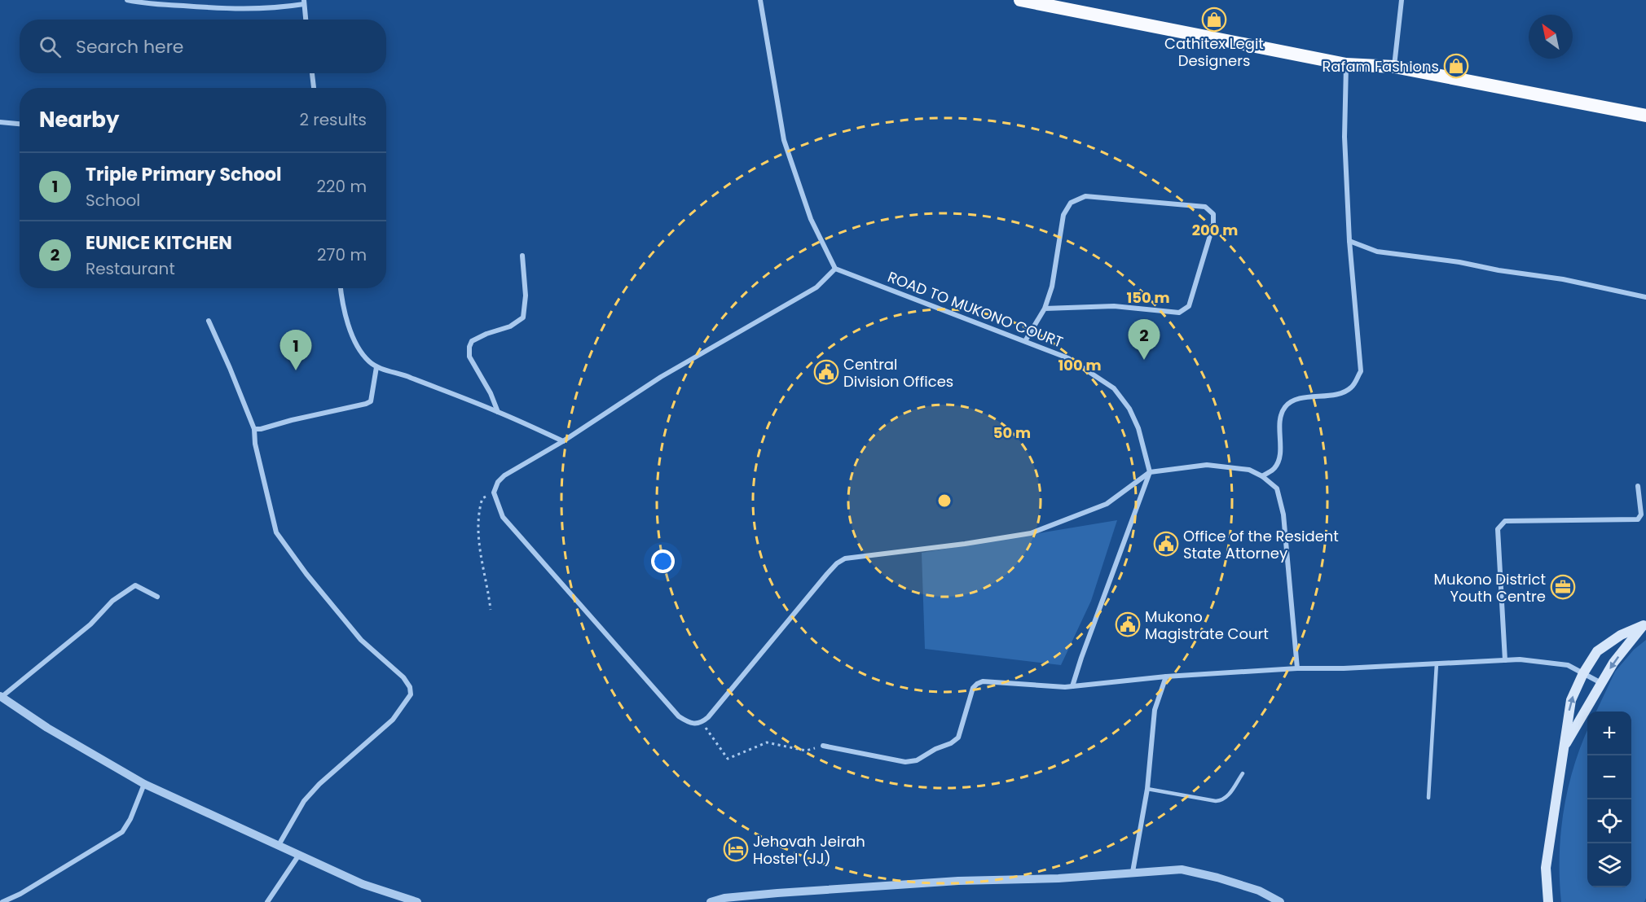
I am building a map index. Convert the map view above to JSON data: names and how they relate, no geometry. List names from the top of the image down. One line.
{"streets":{"street":["ROAD TO MUKONO COURT"]},"places":{"shop":["Cathitex Legit Designers","Rafam Fashions"],"public building":["Central Division Offices","Office of the Resident State Attorney","Mukono Magistrate Court"],"office":["Mukono District Youth Centre"],"hotel":["Jehovah Jeirah Hostel (JJ)"]},"north":"top left","page":{"search":"Search here","heading":["Nearby","2 results"],"list":[{"mark":"1","name":"Triple Primary School","note":"School","value":"220 m"},{"mark":"2","name":"EUNICE KITCHEN","note":"Restaurant","value":"270 m"}],"pins":["2","1"],"map_buttons":["+","−"]},"rings":["200 m","150 m","100 m","50 m"]}
